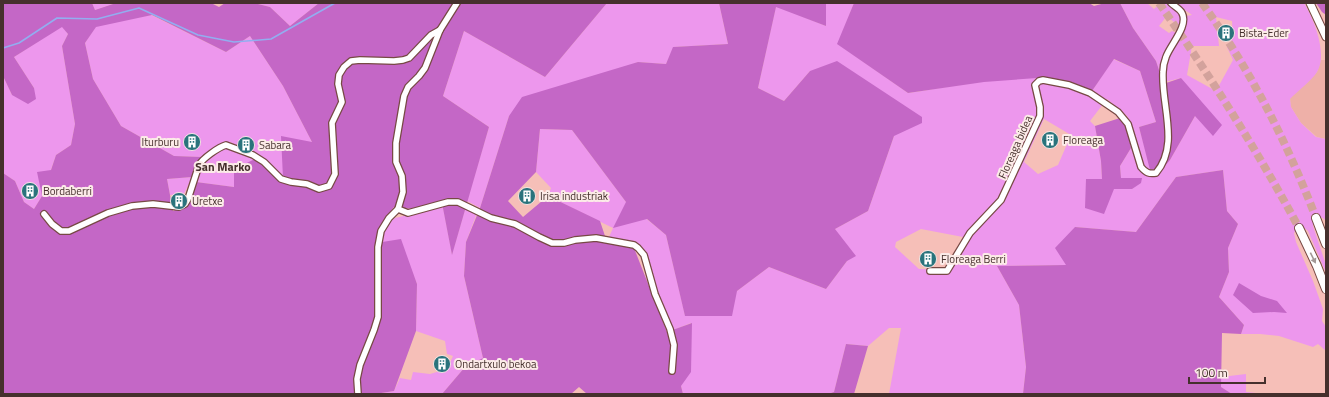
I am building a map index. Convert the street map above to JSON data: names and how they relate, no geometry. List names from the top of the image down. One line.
{"streets":{"street":["Floreaga bidea"]},"districts":["San Marko"],"places":{"building":["Bista-Eder","Floreaga","Iturburu","Sabara","Bordaberri","Irisa industriak","Uretxe","Floreaga Berri","Ondartxulo bekoa"]},"scale_bar":"100 m"}
